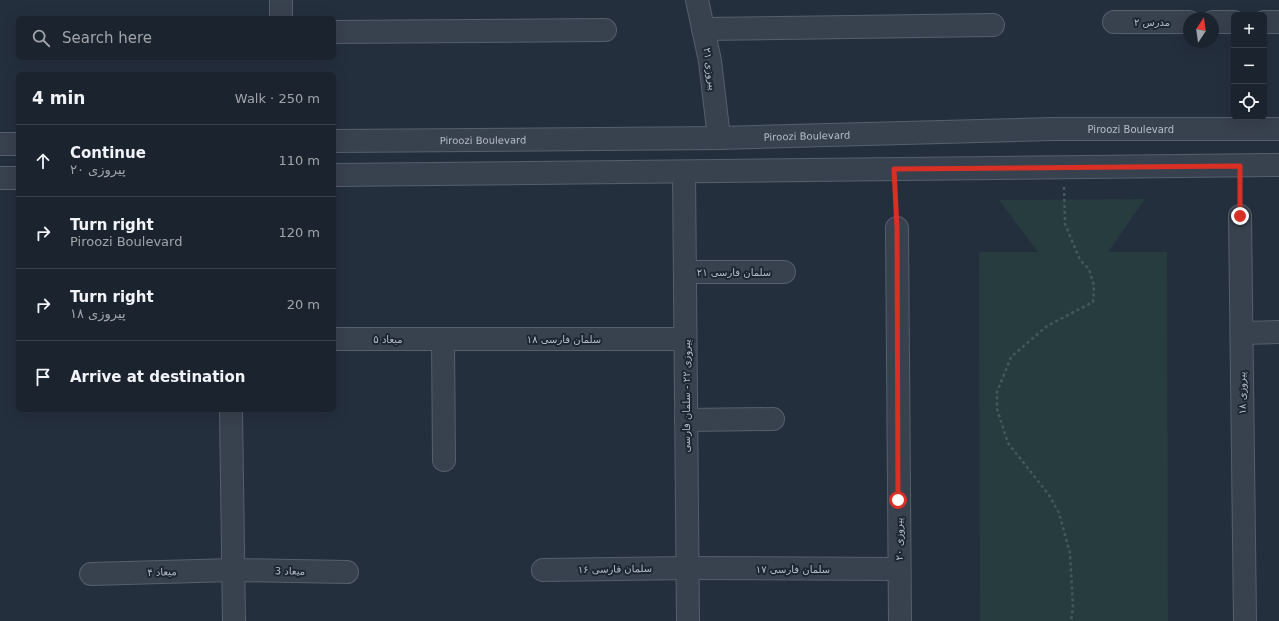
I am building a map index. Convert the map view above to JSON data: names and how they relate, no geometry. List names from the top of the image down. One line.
{"streets":{"street":["مدرس ۲","پیروزی ۲۱","Piroozi Boulevard","سلمان فارسی ۲۱","میعاد ۵","سلمان فارسی ۱۸","پیروزی ۱۸","پیروزی ۲۲ - سلمان فارسی","پیروزی ۲۰","سلمان فارسی ۱۶","سلمان فارسی ۱۷","میعاد 3","میعاد ۴"]},"crossings":[["پیروزی ۲۱","Piroozi Boulevard"],["سلمان فارسی ۲۱","پیروزی ۲۲ - سلمان فارسی"],["میعاد ۵","سلمان فارسی ۱۸"],["سلمان فارسی ۱۸","پیروزی ۲۲ - سلمان فارسی"],["پیروزی ۲۲ - سلمان فارسی","سلمان فارسی ۱۶"],["پیروزی ۲۲ - سلمان فارسی","سلمان فارسی ۱۷"],["پیروزی ۲۰","سلمان فارسی ۱۷"],["سلمان فارسی ۱۶","سلمان فارسی ۱۷"],["میعاد 3","میعاد ۴"]],"north":"top","page":{"map_buttons":["+","−"],"search":"Search here","heading":["4 min","Walk · 250 m"],"list":[["Continue","پیروزی ۲۰","110 m"],["Turn right","Piroozi Boulevard","120 m"],["Turn right","پیروزی ۱۸","20 m"],"Arrive at destination"]}}
